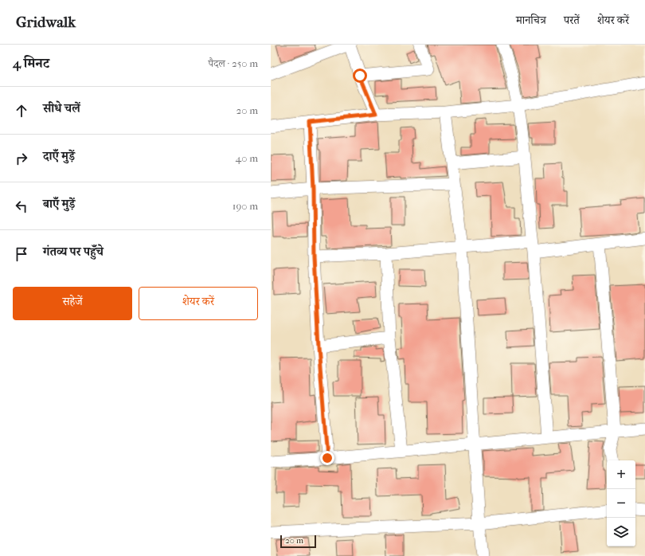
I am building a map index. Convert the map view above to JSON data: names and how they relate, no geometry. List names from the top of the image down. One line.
{"scale_bar":"20 m","page":{"header":"Gridwalk","nav":["मानचित्र","परतें","शेयर करें"],"heading":["4 मिनट","पैदल · 250 m"],"list":[["सीधे चलें","20 m"],["दाएँ मुड़ें","40 m"],["बाएँ मुड़ें","190 m"],"गंतव्य पर पहुँचे"],"buttons":["सहेजें","शेयर करें"],"map_buttons":["+","−"],"scale":"20 m"}}
